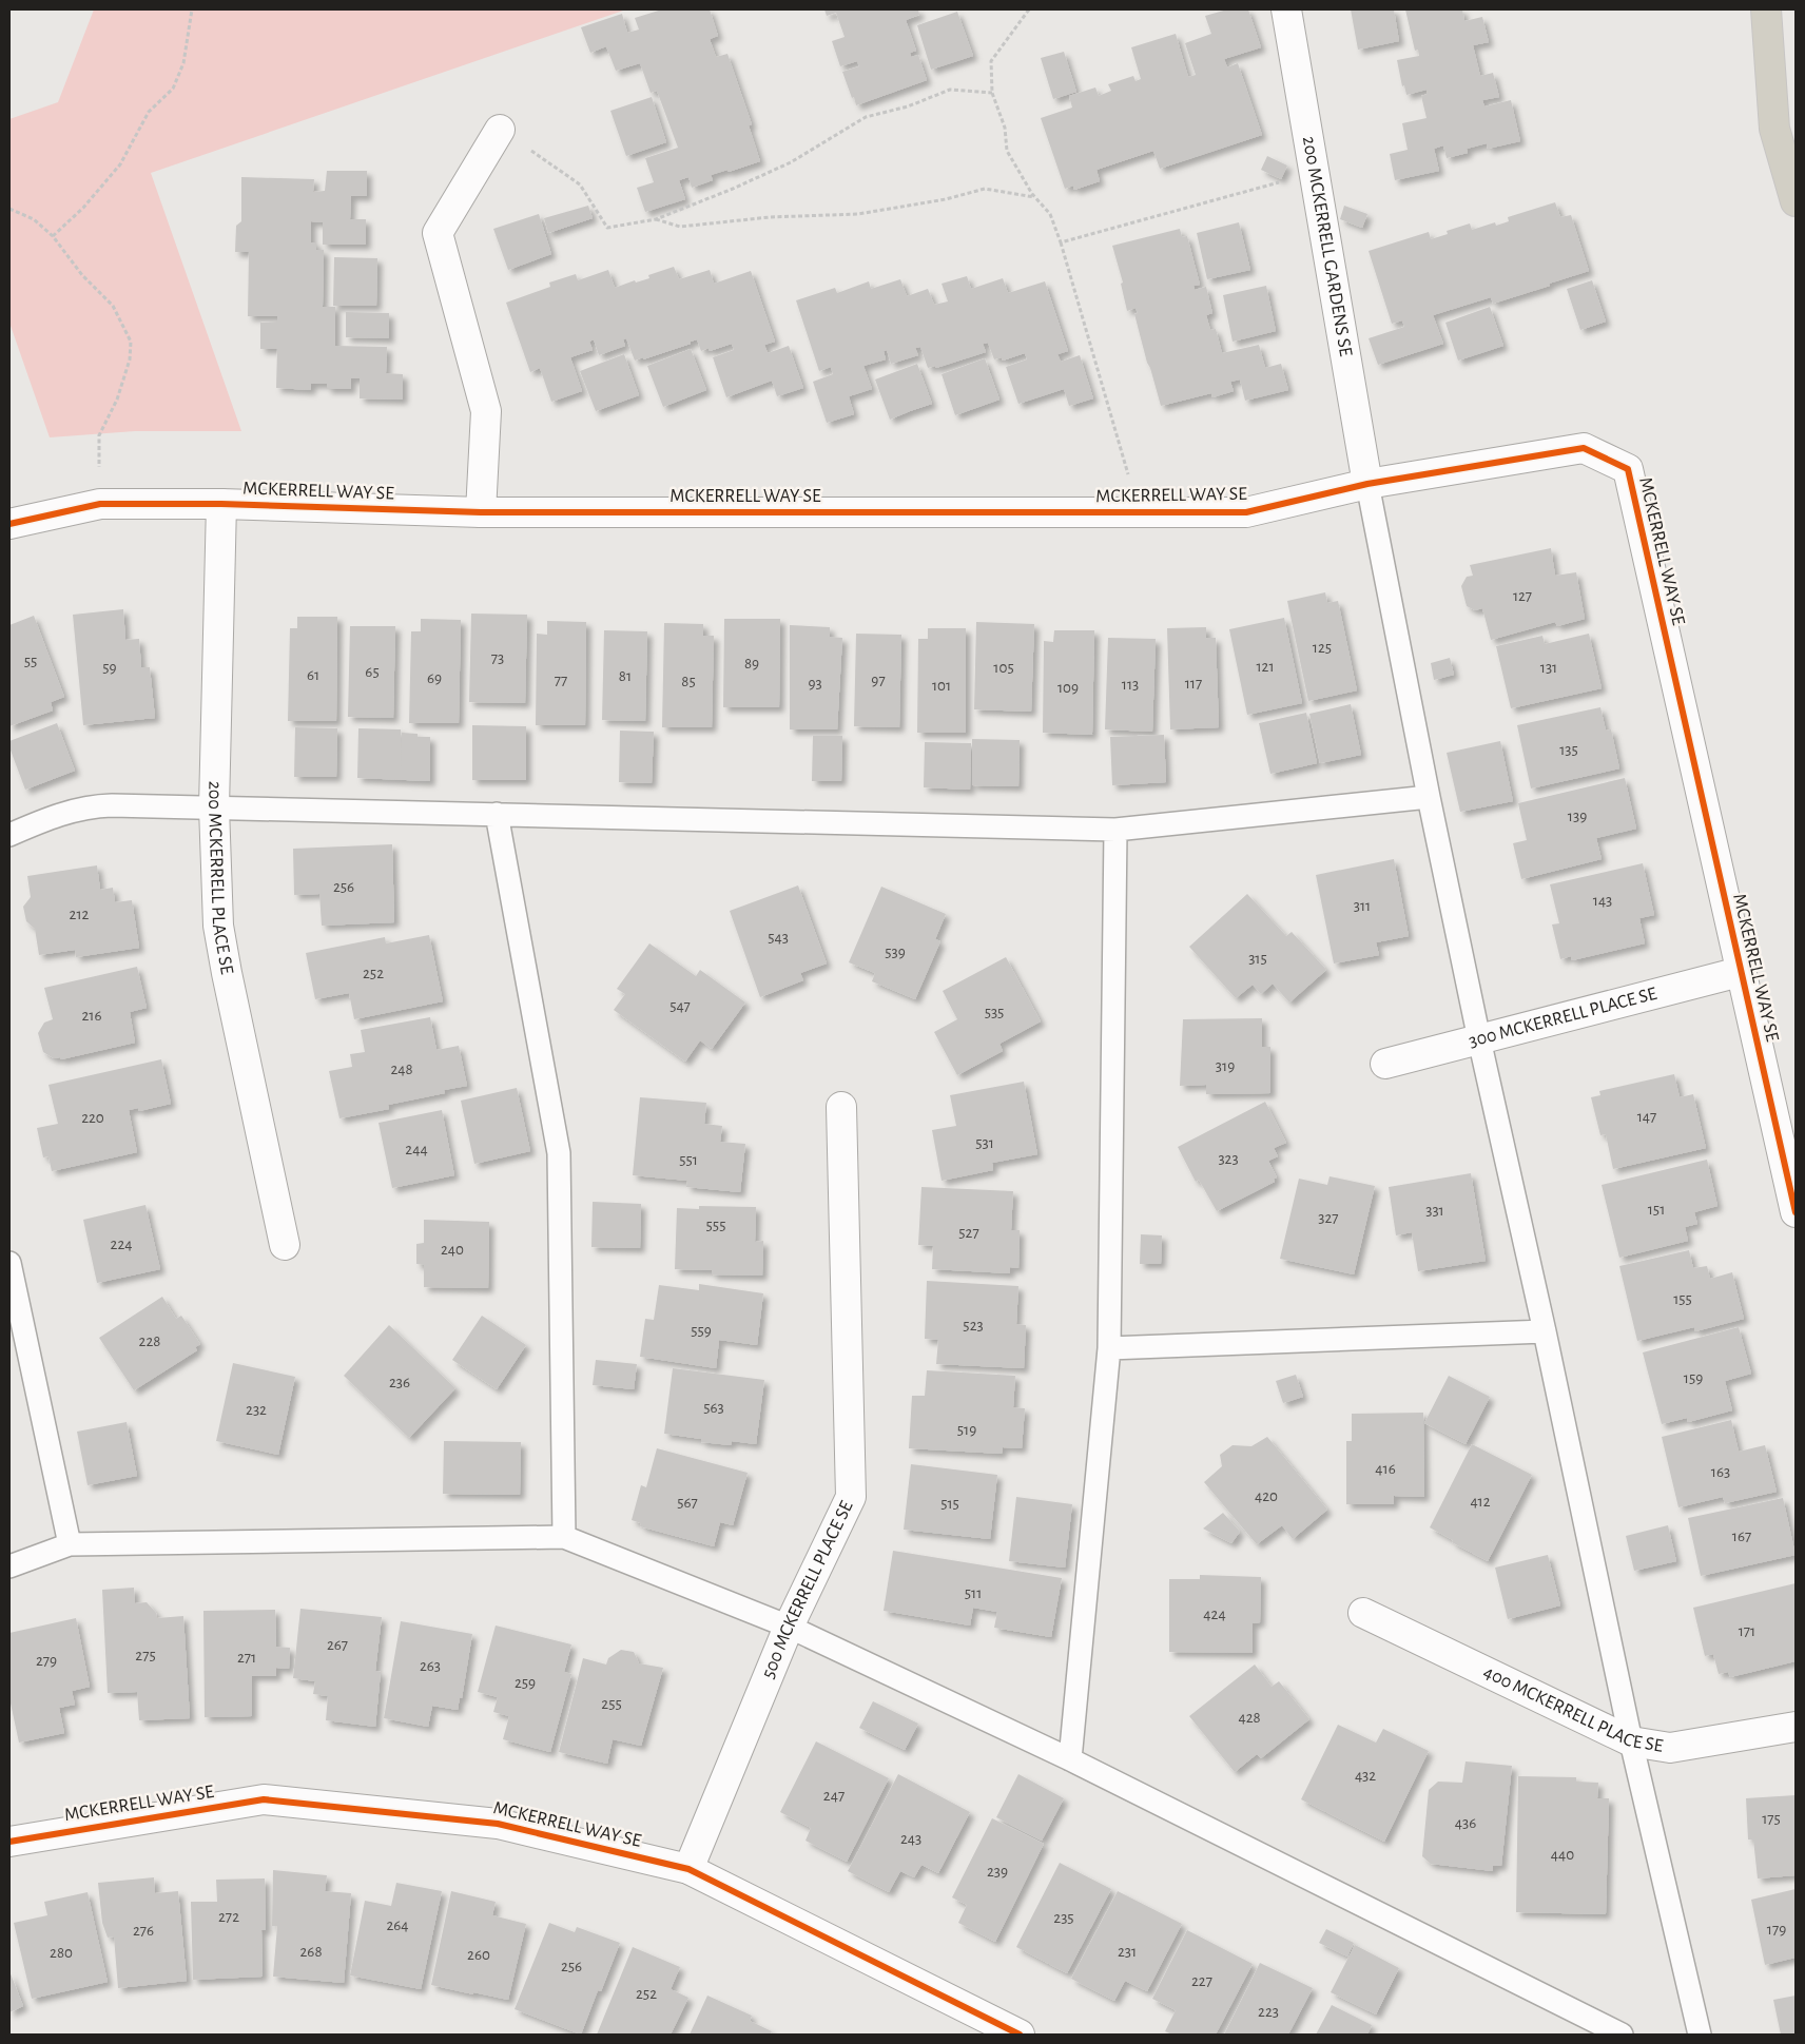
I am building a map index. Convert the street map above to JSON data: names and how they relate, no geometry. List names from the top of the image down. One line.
{"streets":{"street":["200 MCKERRELL GARDENS SE","MCKERRELL WAY SE","200 MCKERRELL PLACE SE","300 MCKERRELL PLACE SE","500 MCKERRELL PLACE SE","400 MCKERRELL PLACE SE"]},"crossings":[["200 MCKERRELL GARDENS SE","MCKERRELL WAY SE"],["MCKERRELL WAY SE","200 MCKERRELL PLACE SE"],["MCKERRELL WAY SE","300 MCKERRELL PLACE SE"],["MCKERRELL WAY SE","500 MCKERRELL PLACE SE"]],"house_numbers":["127","125","73","55","89","121","59","105","131","65","61","81","69","77","97","85","93","117","113","101","109","135","139","256","143","311","212","543","539","315","252","547","535","216","319","248","147","220","531","244","323","551","151","331","327","555","527","224","240","155","523","559","228","159","236","563","232","519","416","163","420","412","567","515","167","511","424","171","267","275","271","279","263","259","255","428","432","247","175","436","243","440","239","272","235","264","179","276","268","231","280","260","256","227","252","223"]}
